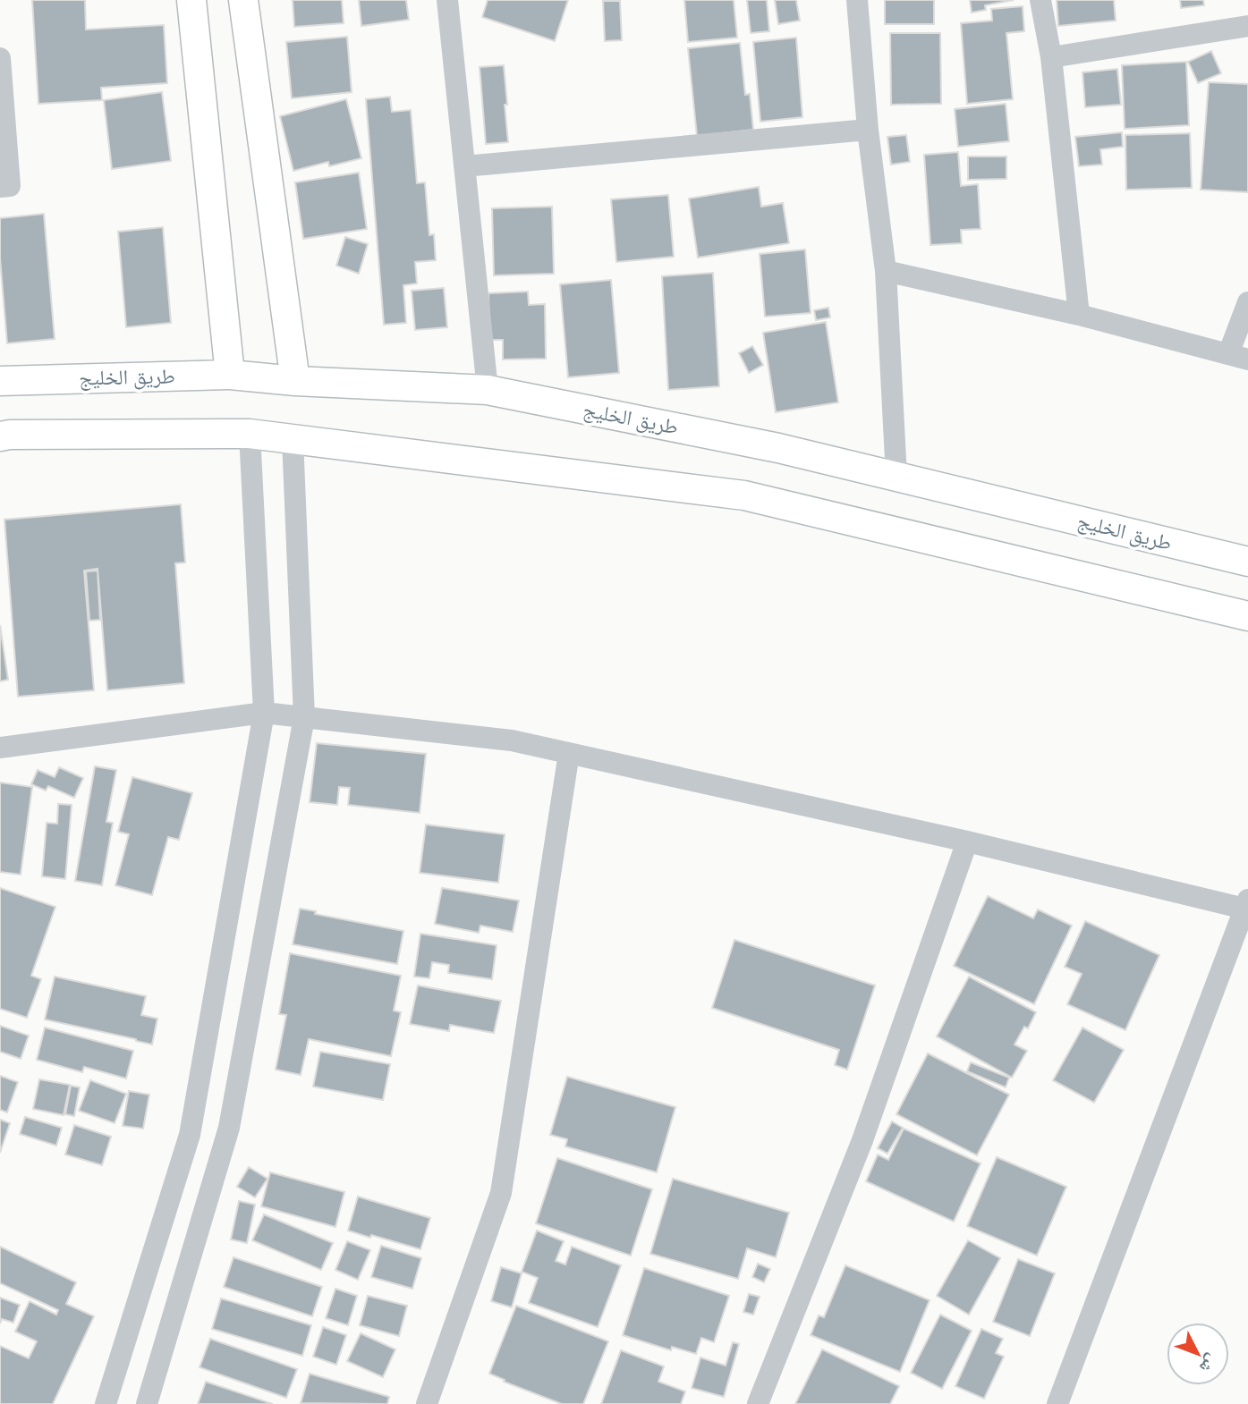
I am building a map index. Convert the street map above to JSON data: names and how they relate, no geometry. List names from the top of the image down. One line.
{"streets":{"main road":["طريق الخليج"]},"north":"bottom right"}
